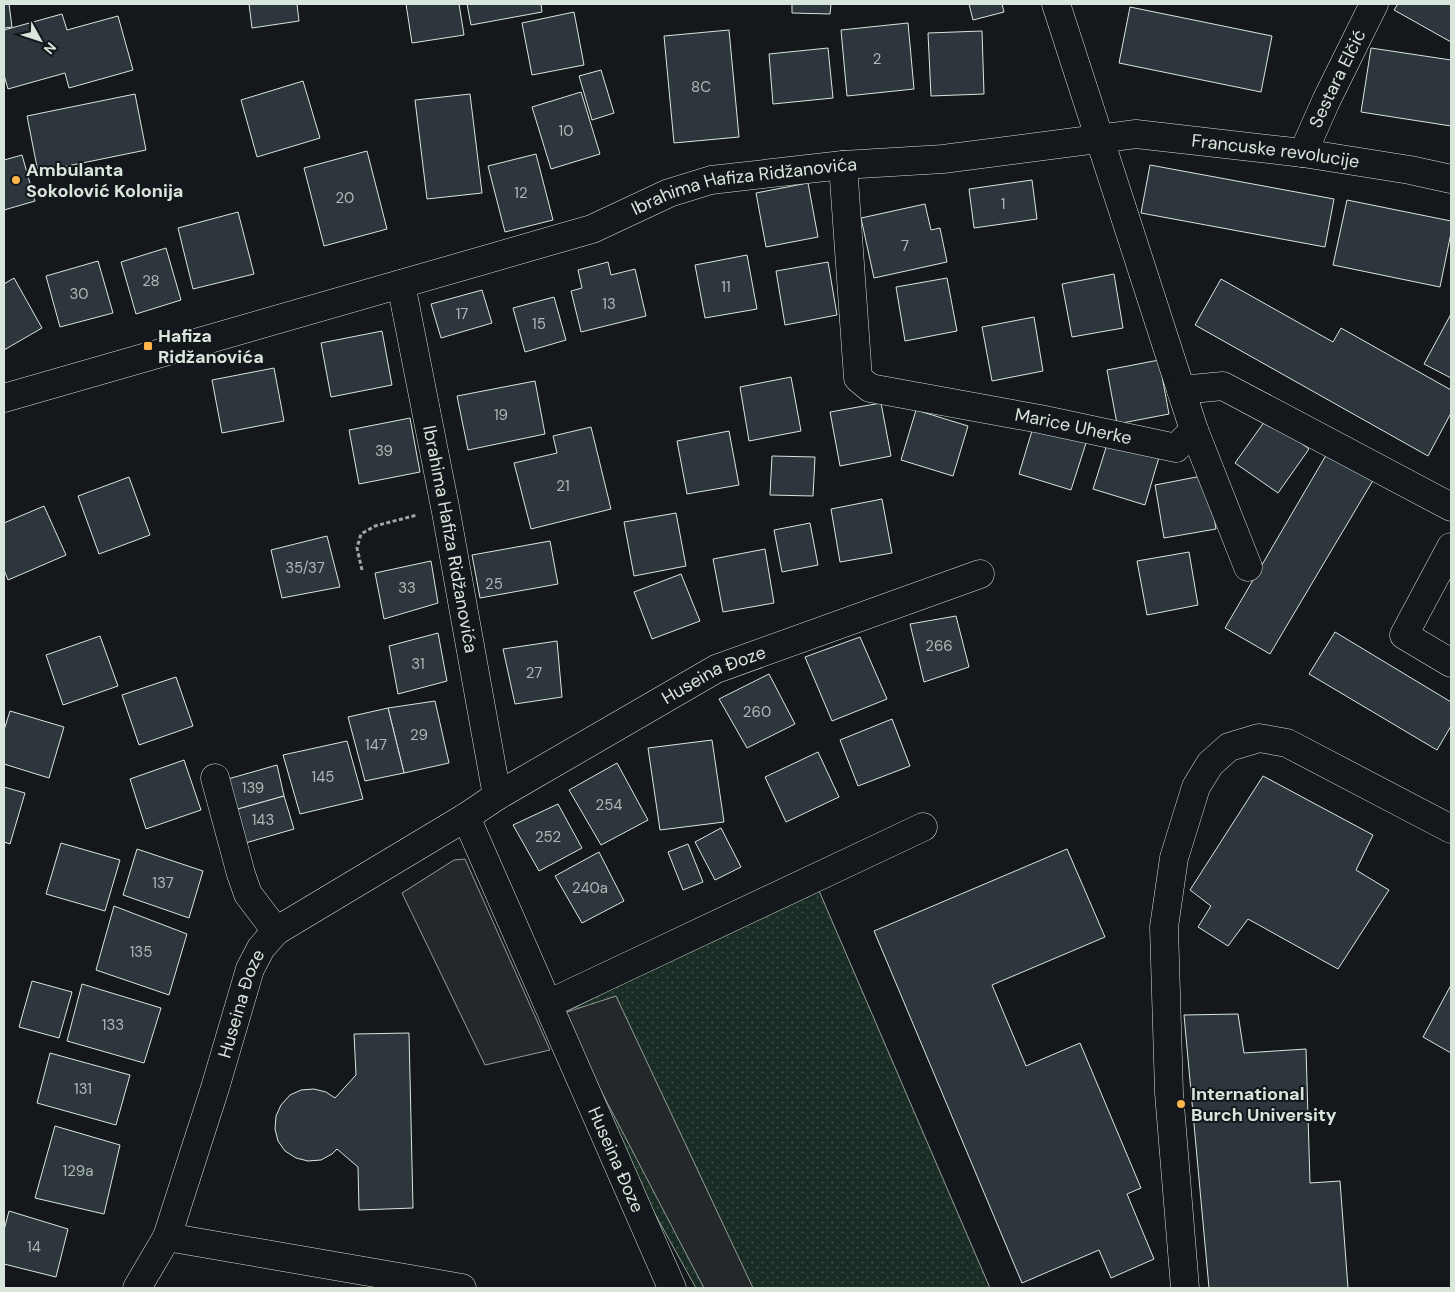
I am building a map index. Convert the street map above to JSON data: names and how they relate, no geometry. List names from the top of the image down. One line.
{"streets":{"street":["Sestara Elčić","Francuske revolucije","Ibrahima Hafiza Ridžanovića","Marice Uherke","Huseina Đoze"]},"crossings":[["Sestara Elčić","Francuske revolucije"],["Francuske revolucije","Ibrahima Hafiza Ridžanovića"],["Ibrahima Hafiza Ridžanovića","Marice Uherke"],["Ibrahima Hafiza Ridžanovića","Huseina Đoze"]],"places":{"other":["Ambulanta Sokolović Kolonija","International Burch University"],"transit":["Hafiza Ridžanovića"]},"house_numbers":["2","8C","10","12","20","1","7","28","11","30","13","17","15","19","39","21","35/37","25","33","266","31","27","260","29","147","145","139","254","143","252","137","240a","135","133","131","129a","14"],"north":"bottom right"}
